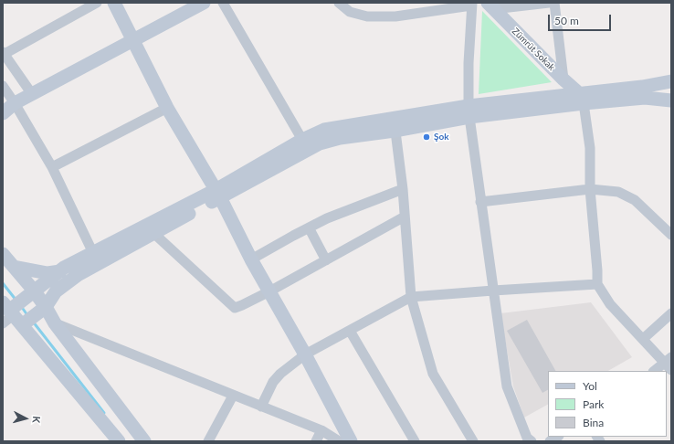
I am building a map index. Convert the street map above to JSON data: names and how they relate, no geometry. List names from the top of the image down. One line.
{"streets":{"street":["Zümrüt Sokak"]},"places":["Şok"],"legend":["Yol","Park","Bina"],"scale_bar":"50 m","north":"right"}
